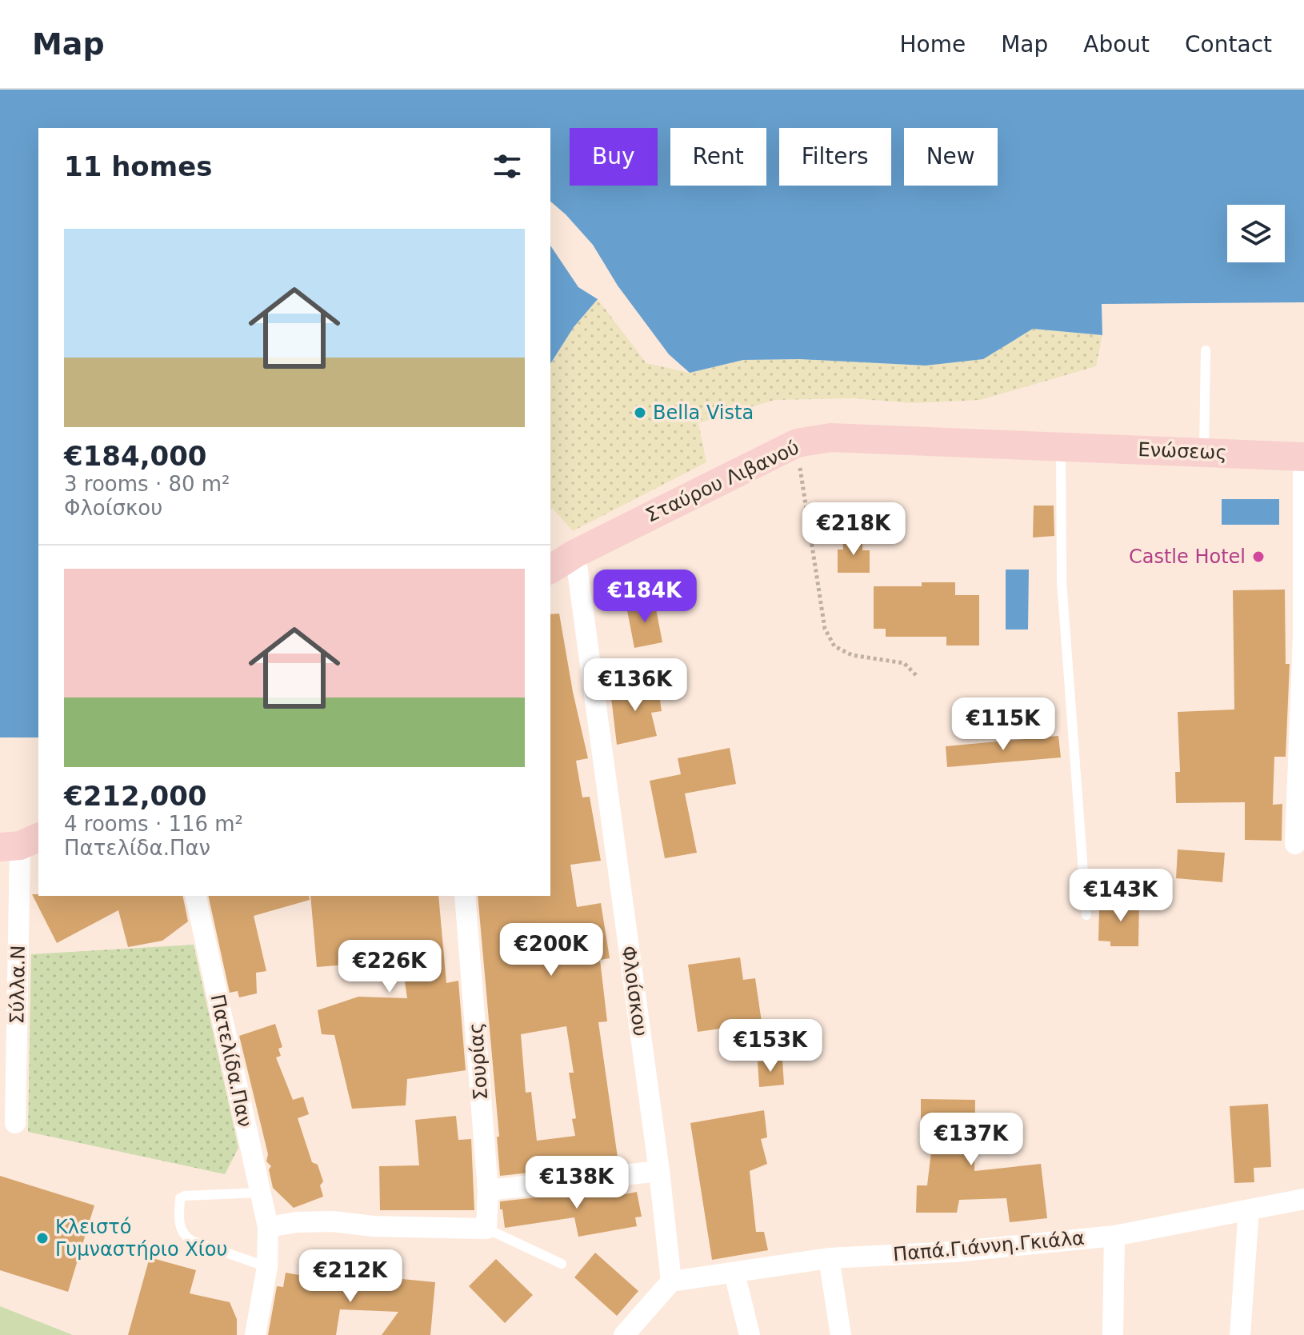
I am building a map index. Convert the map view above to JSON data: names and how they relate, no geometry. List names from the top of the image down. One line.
{"streets":{"main road":["Ενώσεως","Σταύρου Λιβανού"],"street":["Σύλλα.Ν","Φλοίσκου","Πατελίδα.Παν","Σουρίας","Παπά.Γιάννη.Γκιάλα"]},"crossings":[["Ενώσεως","Σταύρου Λιβανού"],["Σταύρου Λιβανού","Φλοίσκου"],["Φλοίσκου","Παπά.Γιάννη.Γκιάλα"]],"places":["Bella Vista","Castle Hotel","Κλειστό Γυμναστήριο Χίου"],"page":{"header":"Map","nav":["Home","Map","About","Contact"],"chip":["Buy","Rent","Filters","New"],"heading":"11 homes","list":[{"name":"€184,000","note":"3 rooms · 80 m² · Φλοίσκου"},{"name":"€212,000","note":"4 rooms · 116 m² · Πατελίδα.Παν"}],"price":["€218K","€184K","€136K","€115K","€143K","€200K","€226K","€153K","€137K","€138K","€212K"]}}
